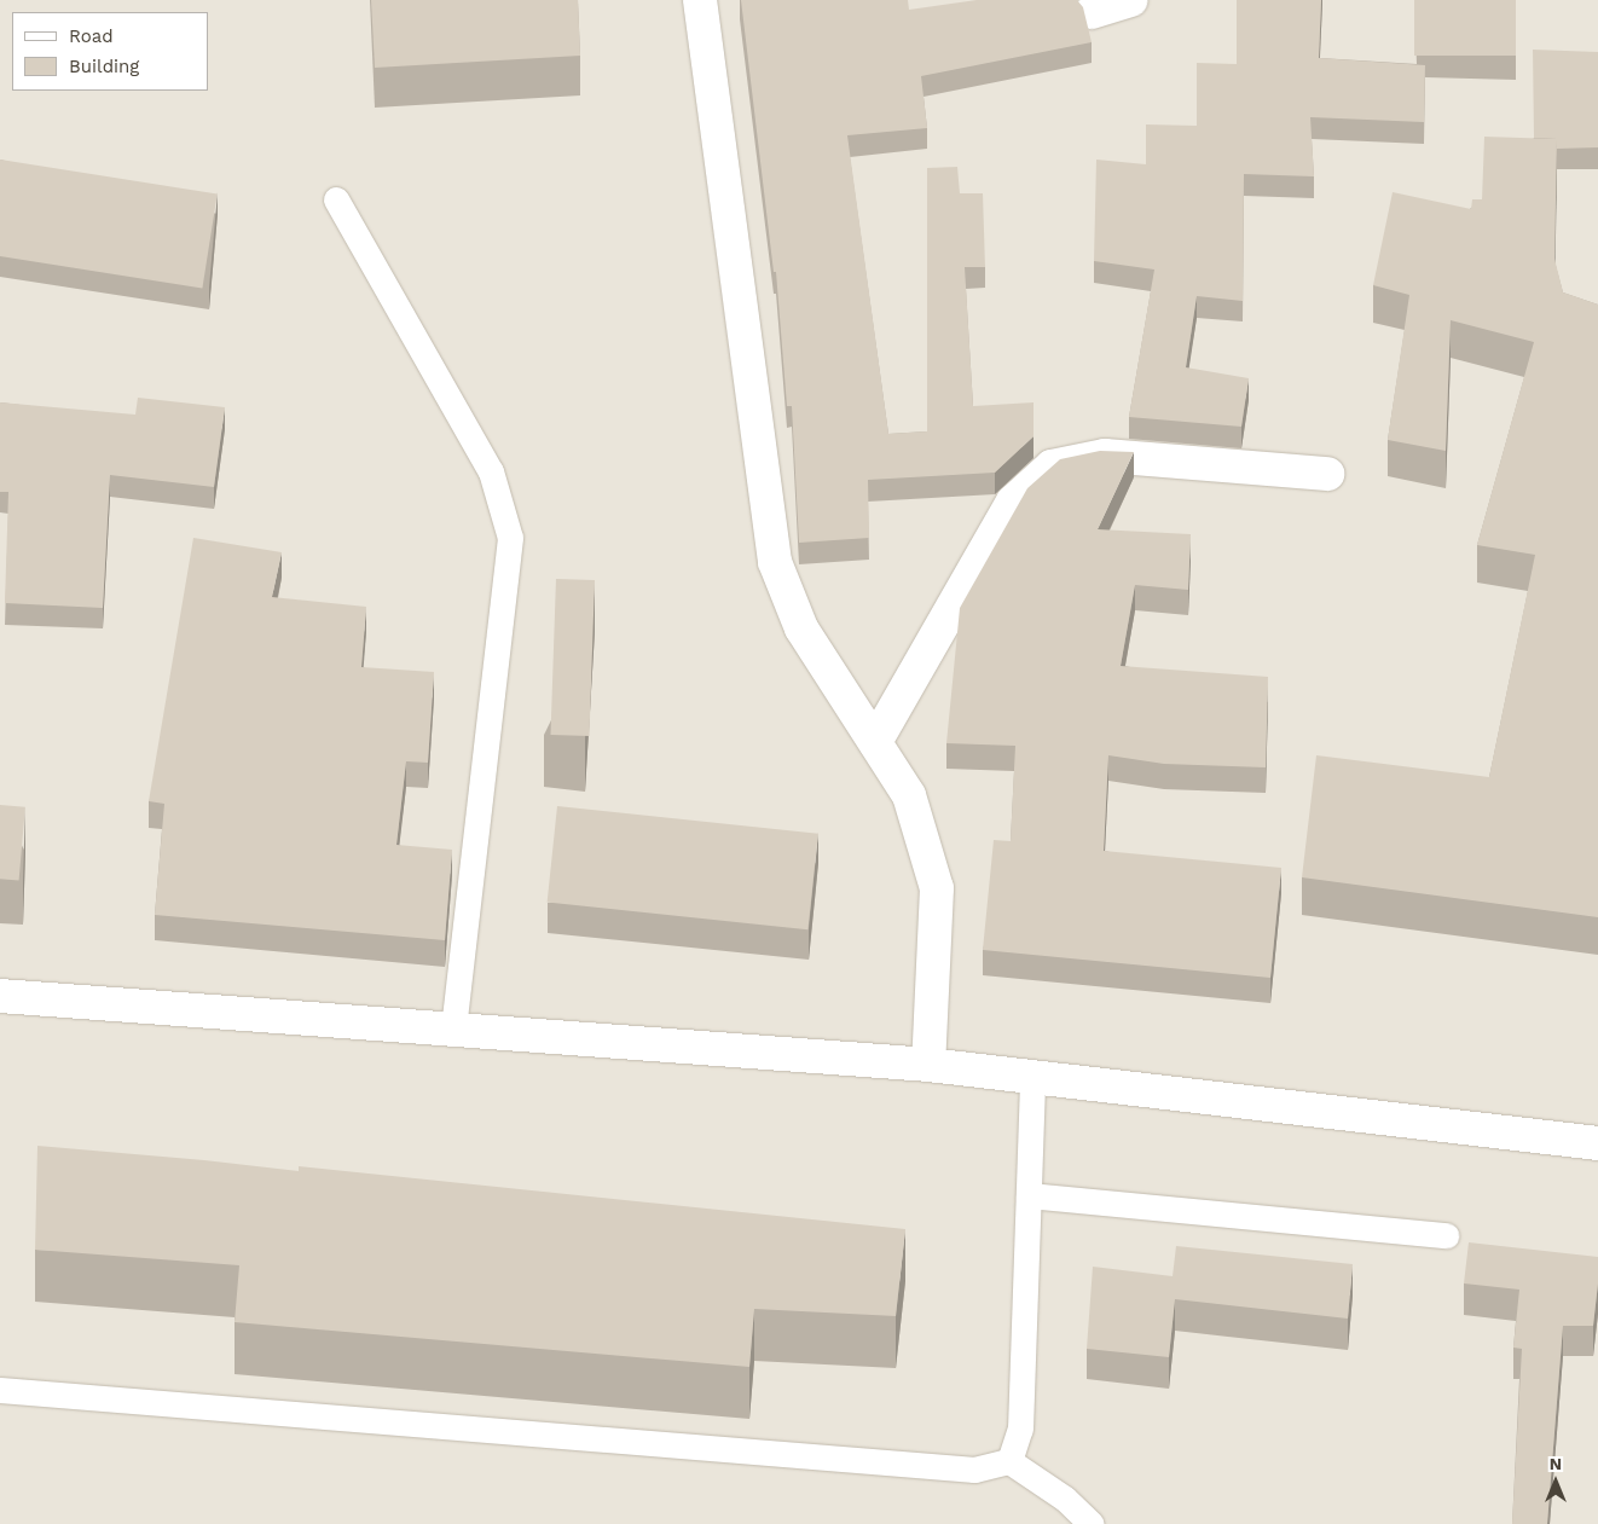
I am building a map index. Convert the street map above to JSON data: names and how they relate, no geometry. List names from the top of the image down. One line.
{"legend":["Road","Building"],"north":"top"}
